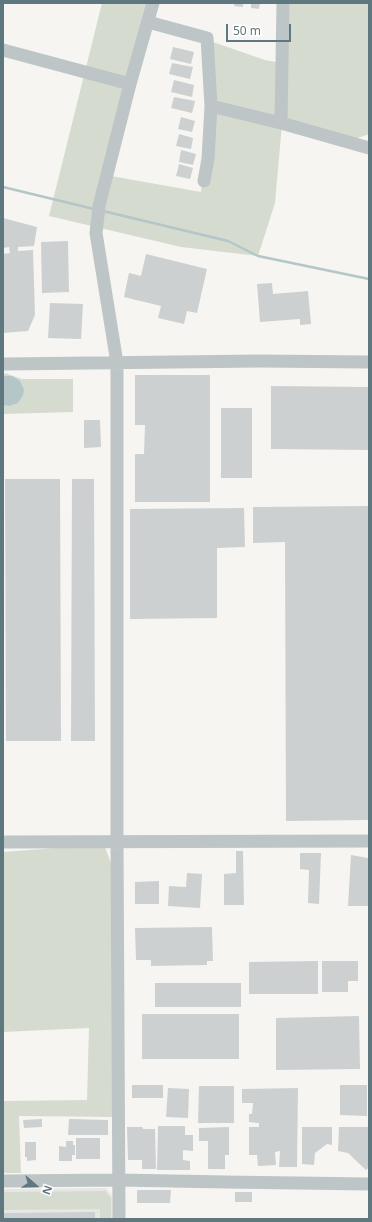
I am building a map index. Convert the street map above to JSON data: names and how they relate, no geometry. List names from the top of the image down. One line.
{"scale_bar":"50 m","north":"right"}
